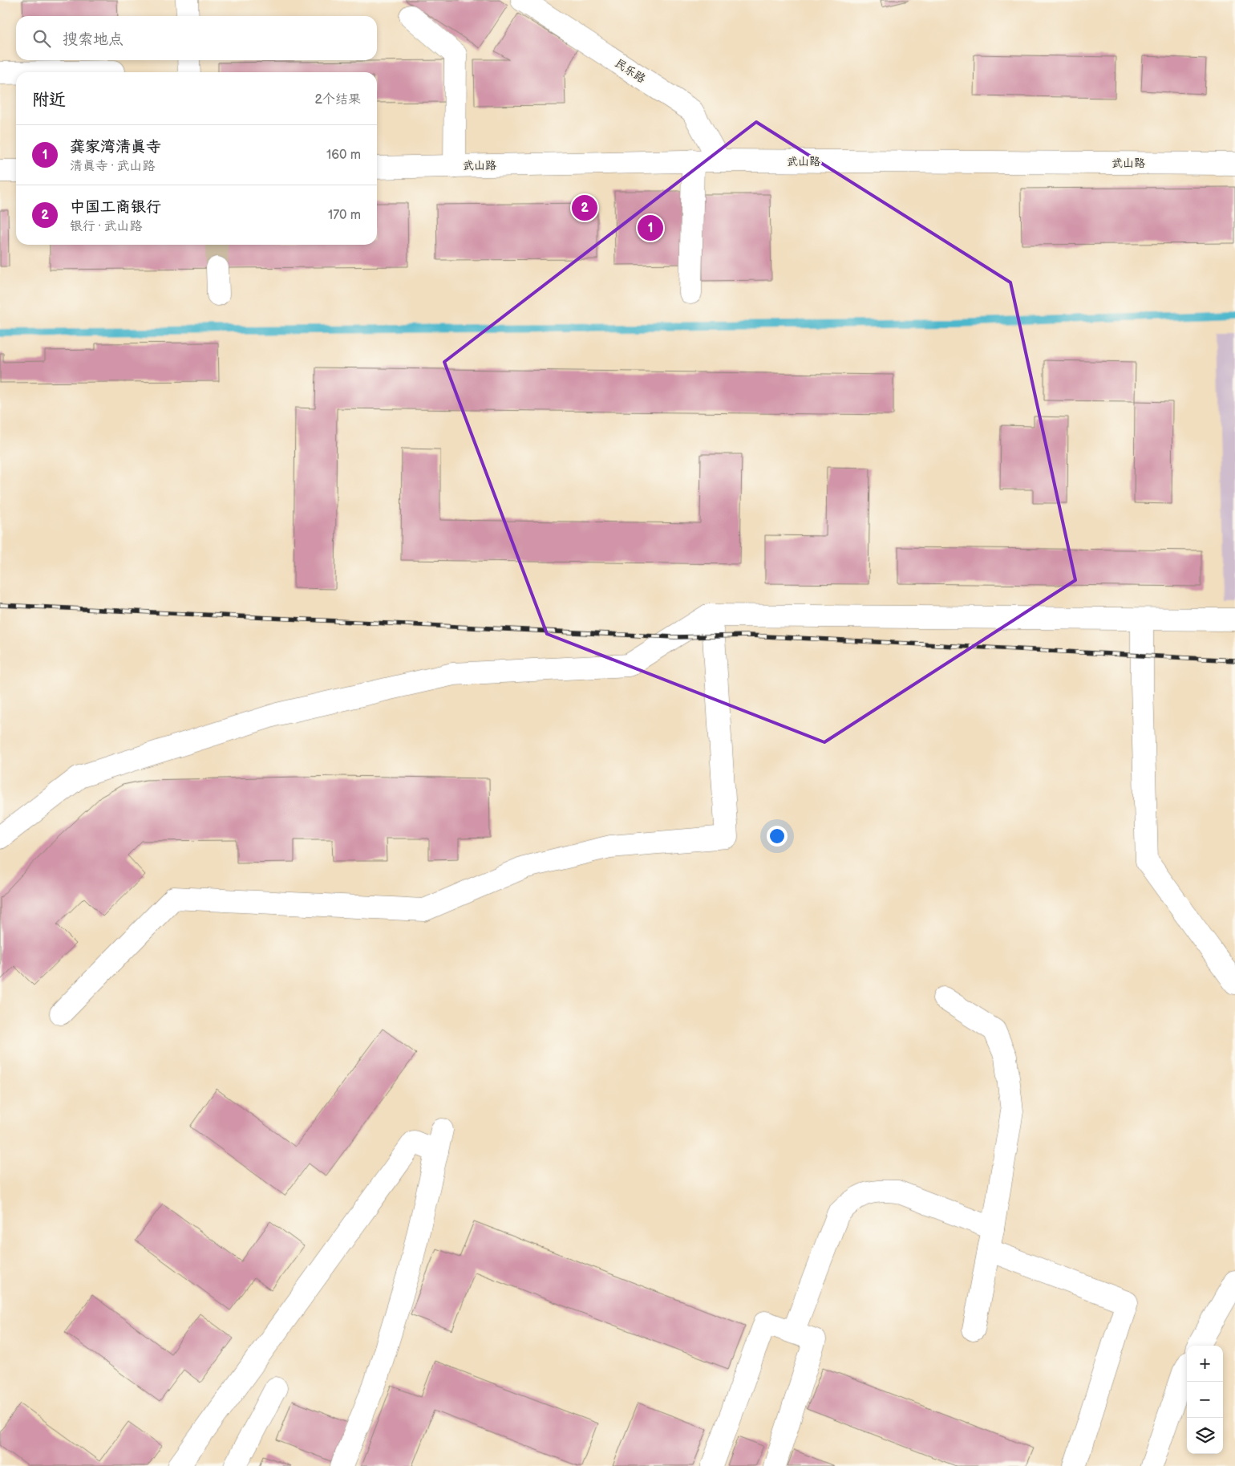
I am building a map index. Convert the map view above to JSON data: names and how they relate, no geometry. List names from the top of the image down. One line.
{"streets":{"street":["民乐路","武山路"]},"crossings":[["民乐路","武山路"]],"page":{"search":"搜索地点","heading":["附近","2个结果"],"list":[{"mark":"1","name":"龚家湾清真寺","note":"清真寺 · 武山路","value":"160 m"},{"mark":"2","name":"中国工商银行","note":"银行 · 武山路","value":"170 m"}],"pins":["2","1"],"map_buttons":["+","−"]}}
